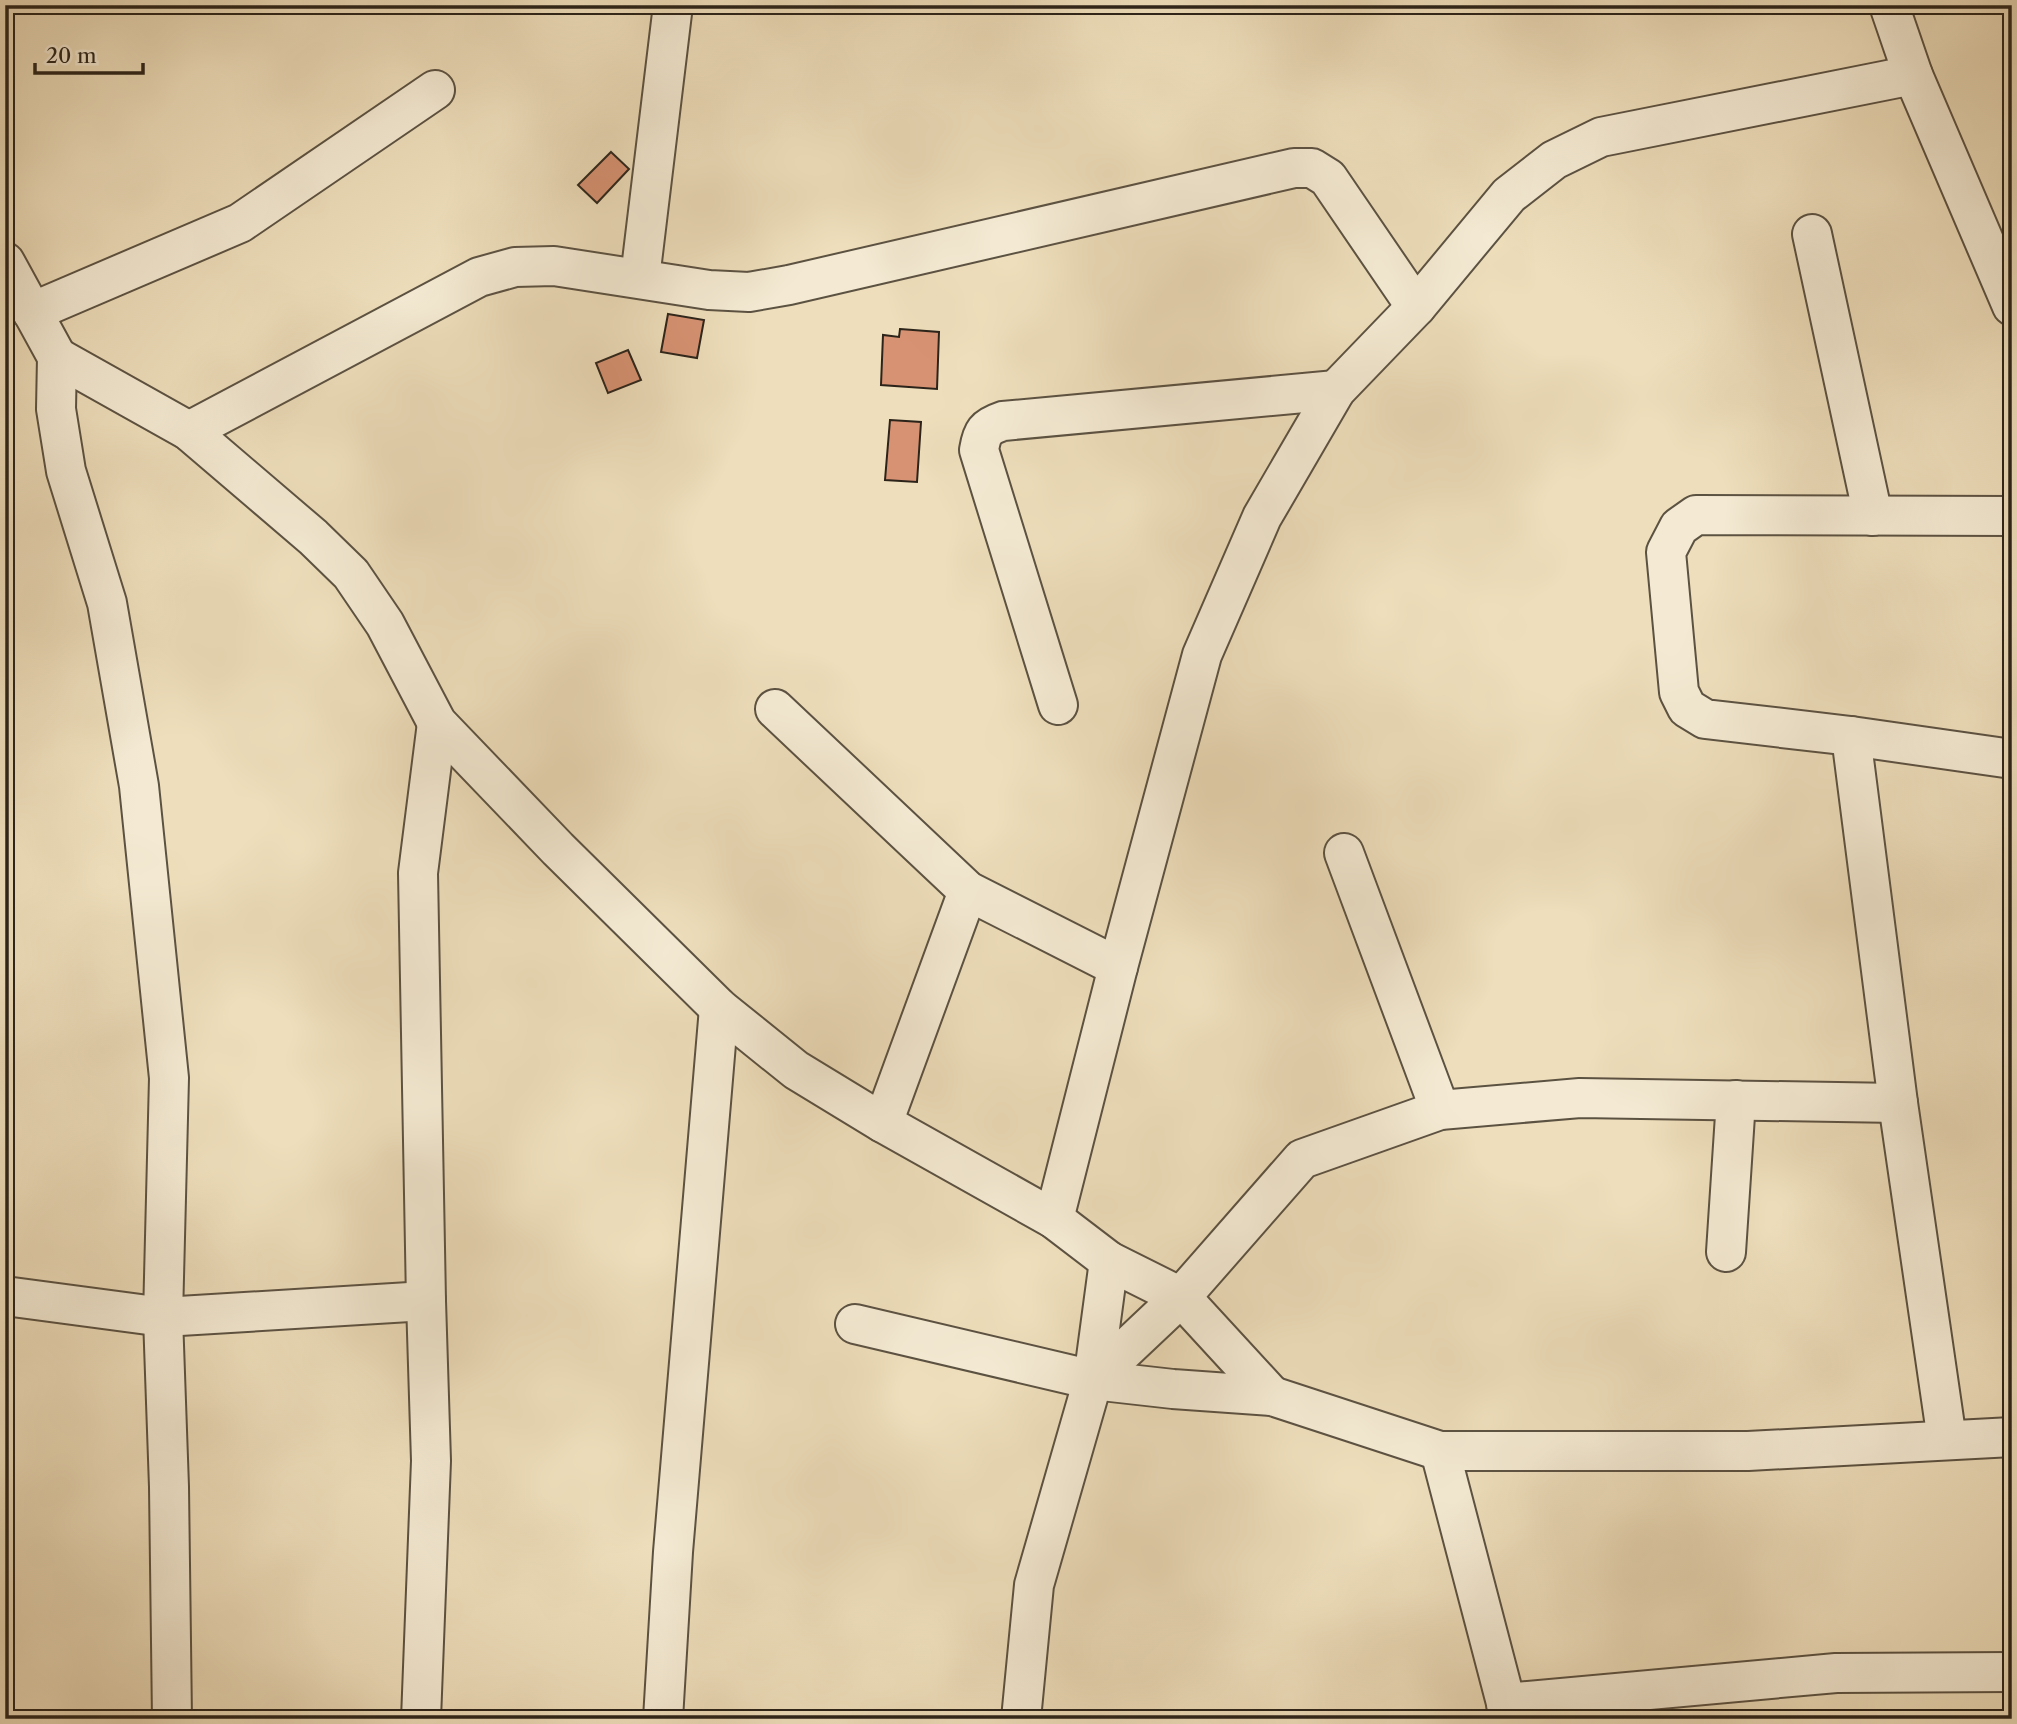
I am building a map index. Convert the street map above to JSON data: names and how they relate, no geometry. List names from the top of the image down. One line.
{"scale_bar":"20 m"}
